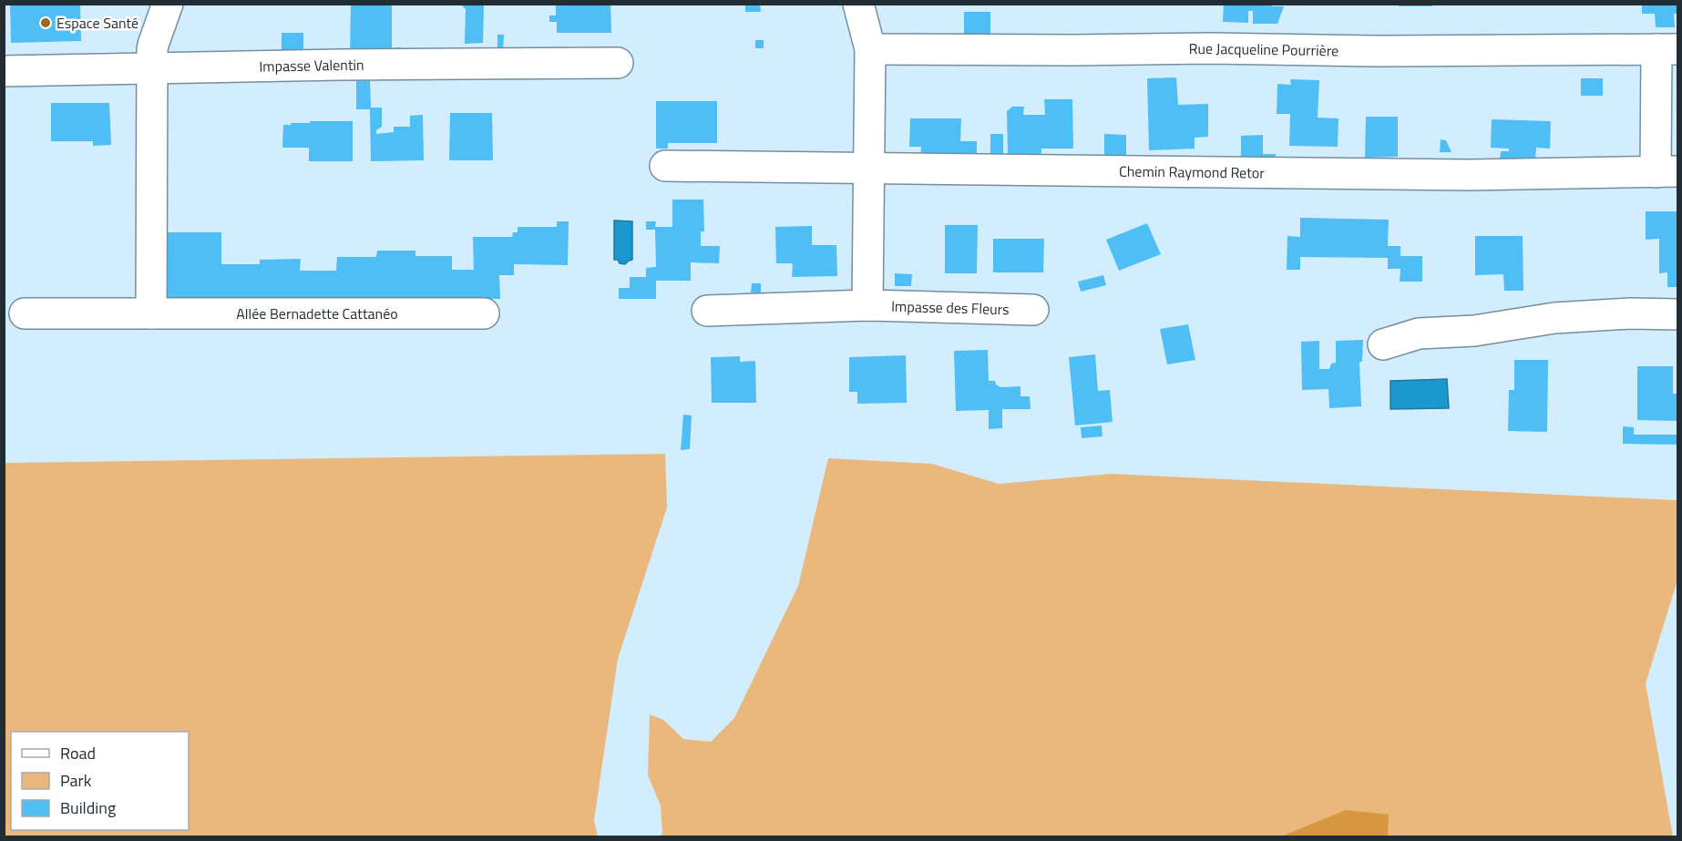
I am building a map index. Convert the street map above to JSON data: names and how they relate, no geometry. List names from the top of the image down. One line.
{"streets":{"street":["Rue Jacqueline Pourrière","Impasse Valentin","Chemin Raymond Retor","Impasse des Fleurs","Allée Bernadette Cattanéo"]},"crossings":[["Rue Jacqueline Pourrière","Chemin Raymond Retor"]],"places":["Espace Santé"],"legend":["Road","Park","Building"]}
